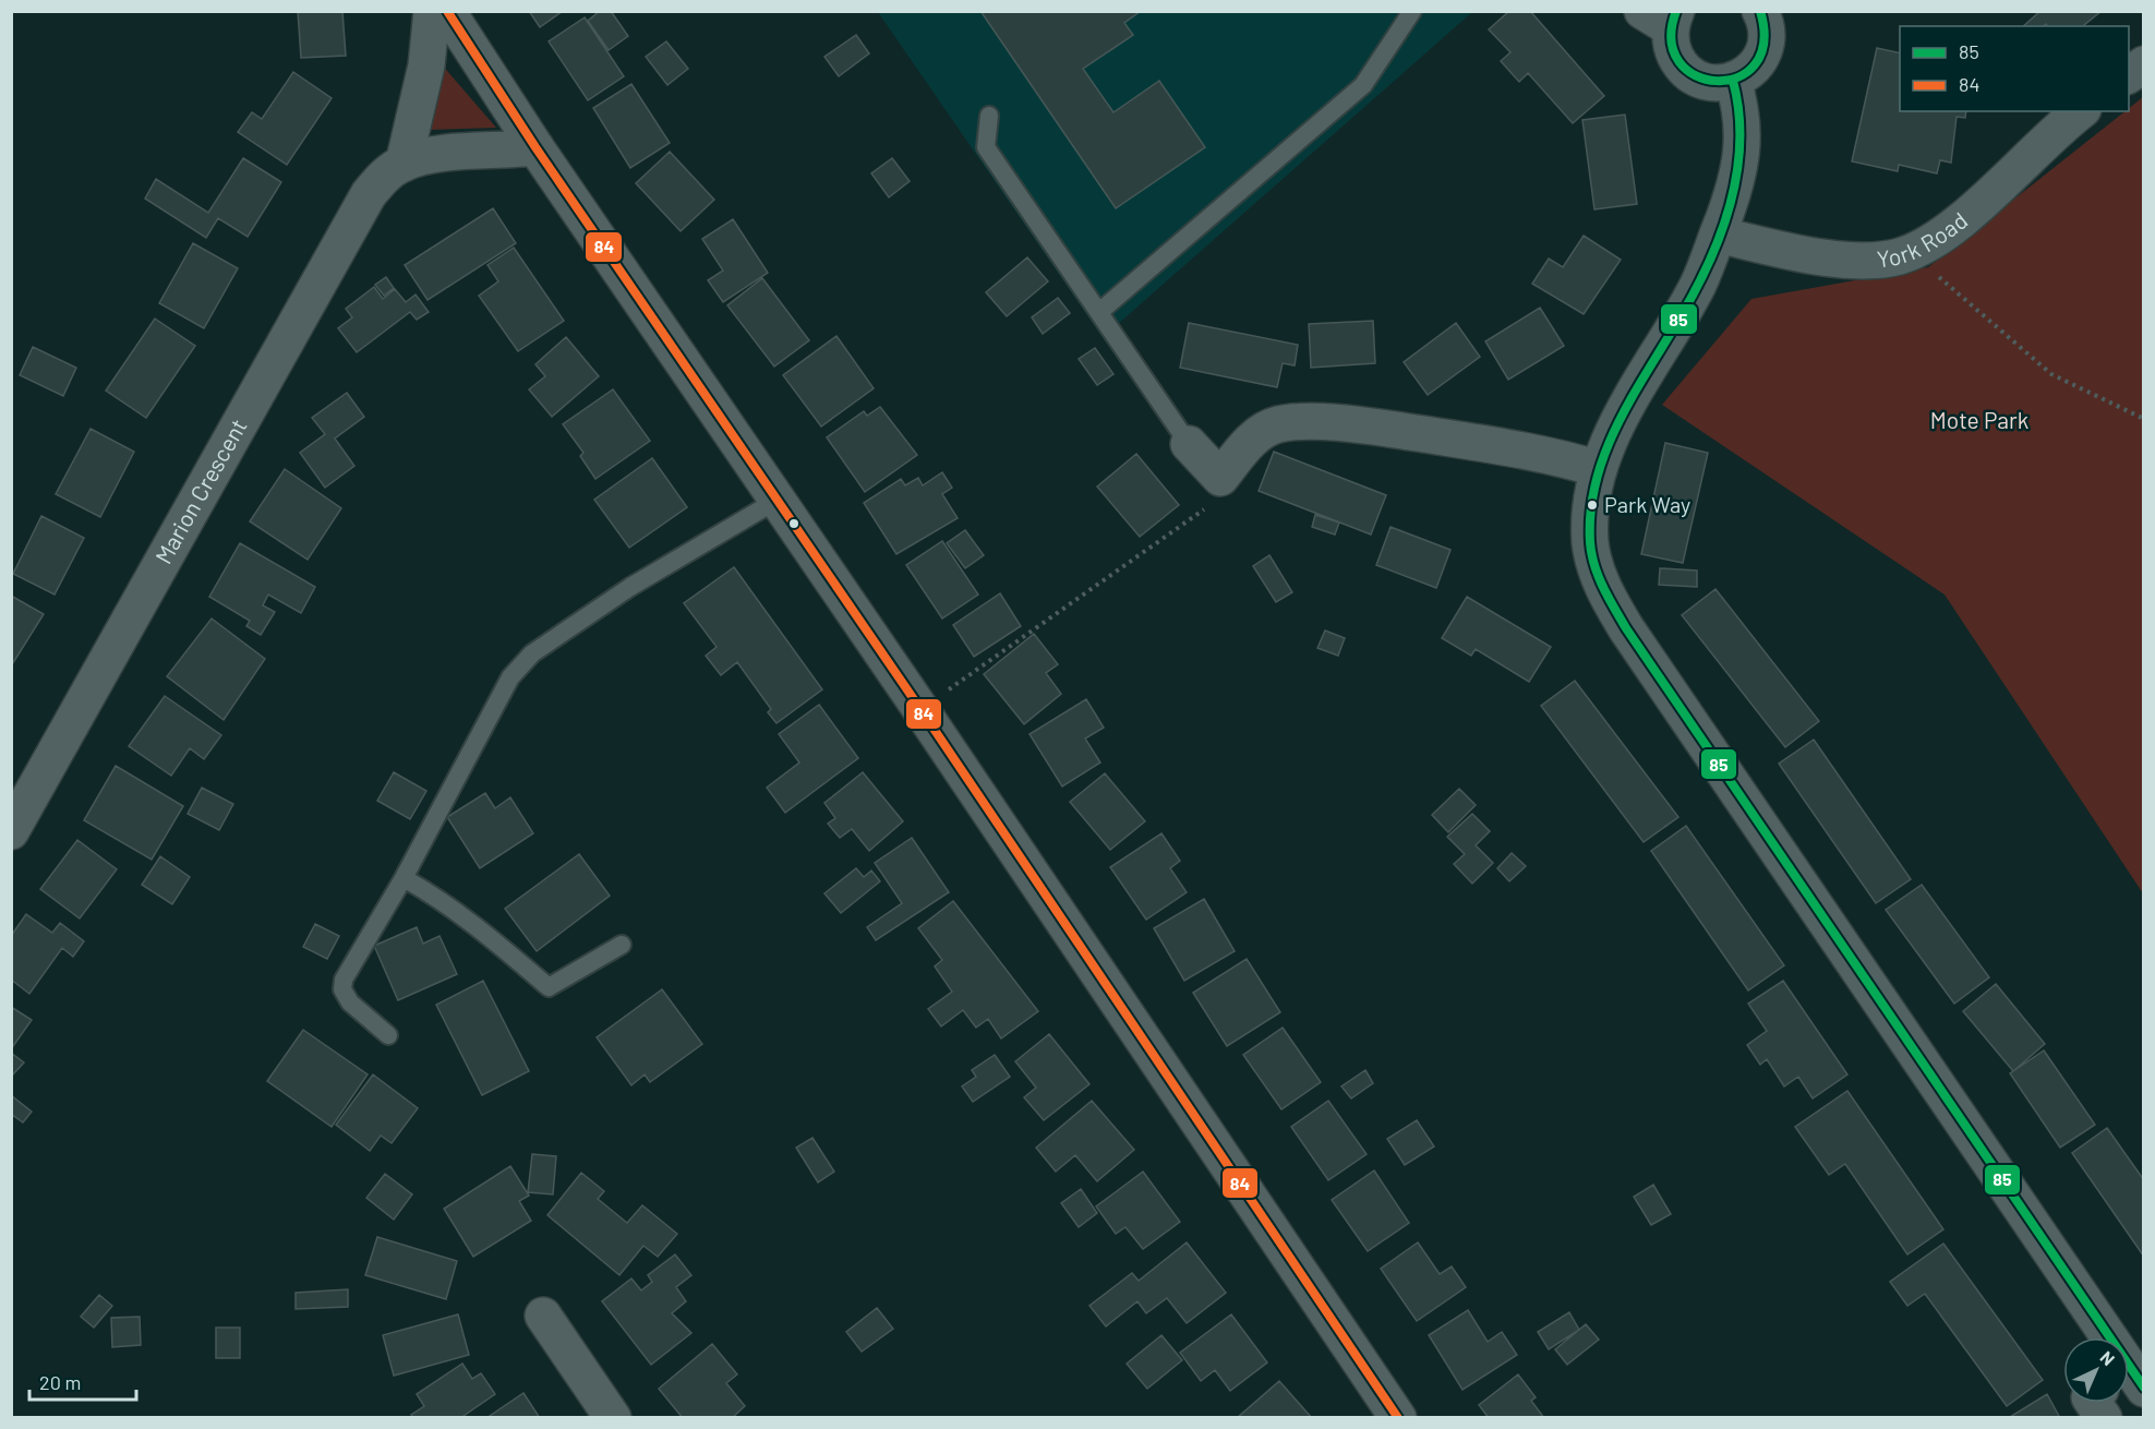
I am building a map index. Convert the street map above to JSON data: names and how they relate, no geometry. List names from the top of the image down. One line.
{"streets":{"street":["York Road","Marion Crescent"]},"parks":["Mote Park"],"places":["Park Way"],"lines":["transit line 85","transit line 84"],"legend":["85","84"],"scale_bar":"20 m","north":"top right"}
